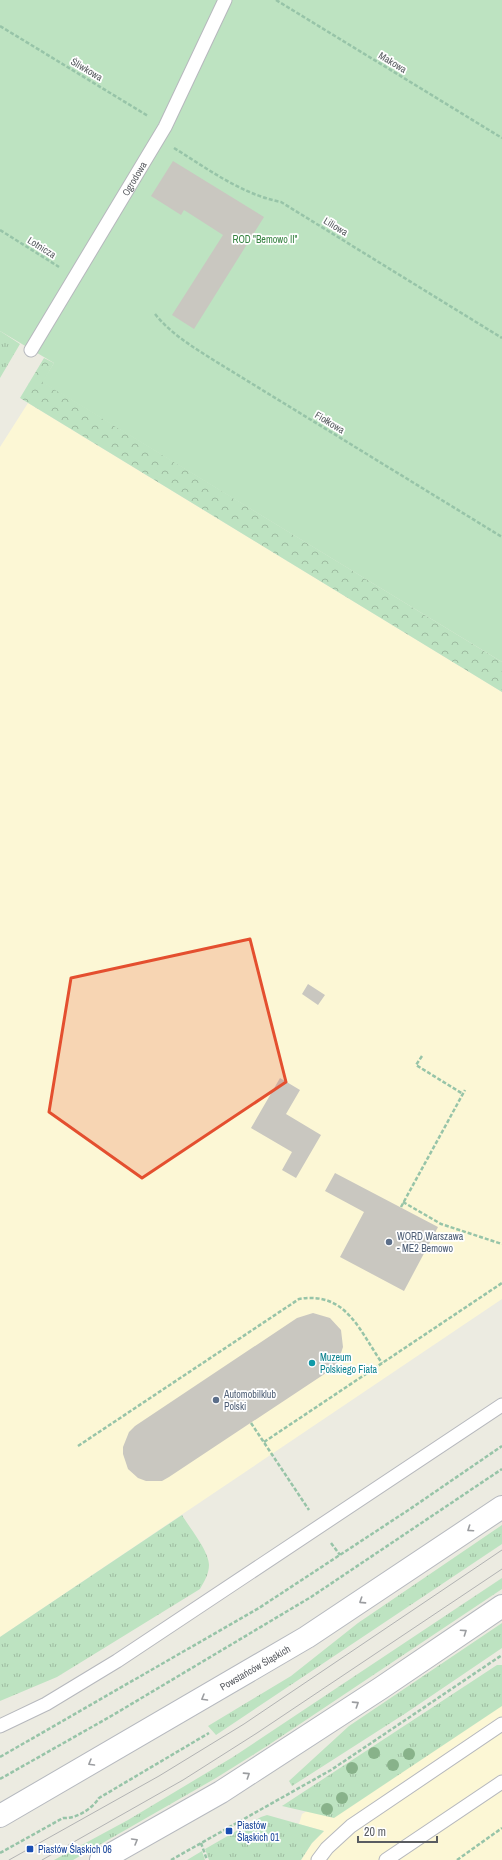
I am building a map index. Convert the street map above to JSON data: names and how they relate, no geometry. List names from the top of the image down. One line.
{"streets":{"main road":["Powstańców Śląskich"],"lane":["Ogrodowa"],"path":["Makowa","Śliwkowa","Liliowa","Lotnicza","Fiołkowa"]},"crossings":[["Śliwkowa","Ogrodowa"],["Ogrodowa","Liliowa"],["Ogrodowa","Lotnicza"]],"parks":["ROD \"Bemowo II\""],"places":{"other":["WORD Warszawa - ME2 Bemowo","Muzeum Polskiego Fiata","Automobilklub Polski"],"transit":["Piastów Śląskich 01","Piastów Śląskich 06"]},"scale_bar":"20 m"}
